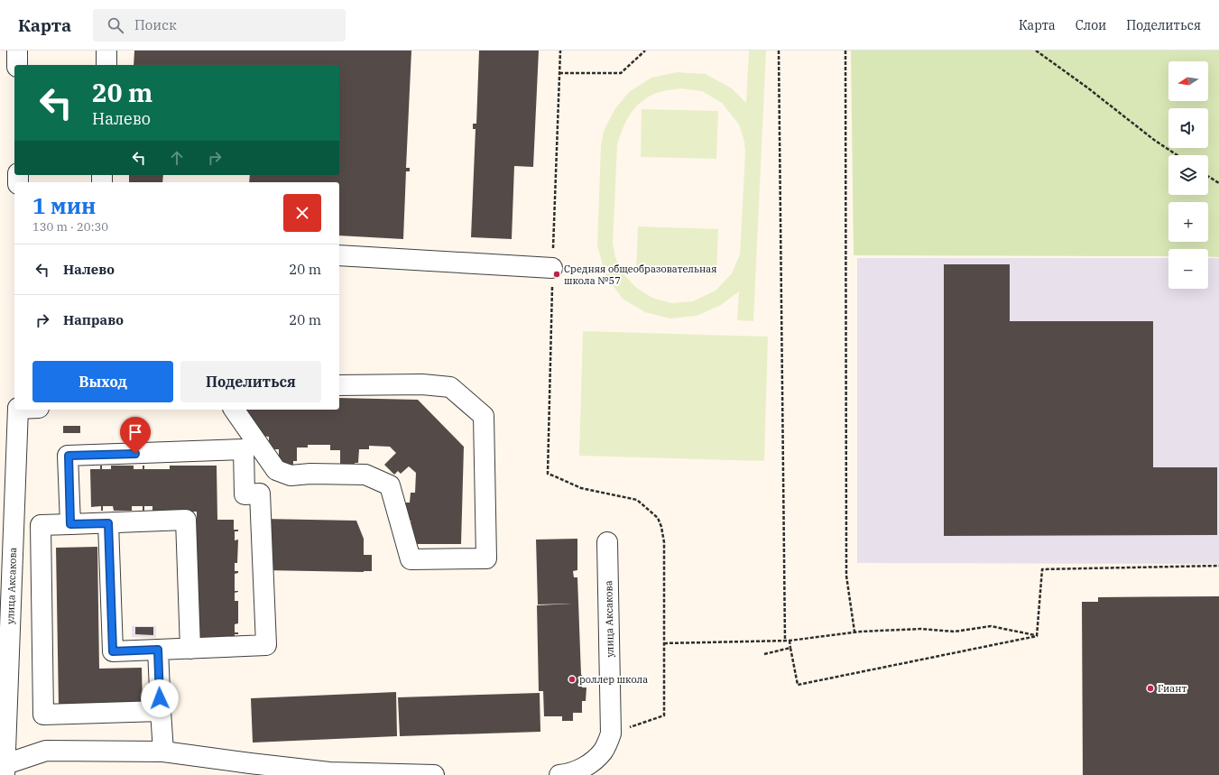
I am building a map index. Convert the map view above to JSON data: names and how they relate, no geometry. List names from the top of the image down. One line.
{"streets":{"street":["улица Аксакова"]},"places":["Средняя общеобразовательная школа №57","роллер школа","Гиант"],"north":"left","page":{"header":"Карта","search":"Поиск","nav":["Карта","Слои","Поделиться"],"map_buttons":["+","−"],"turn":["20 m","Налево"],"heading":["1 мин","130 m · 20:30"],"list":[{"name":"Налево","value":"20 m"},{"name":"Направо","value":"20 m"}],"buttons":["Выход","Поделиться"]}}
